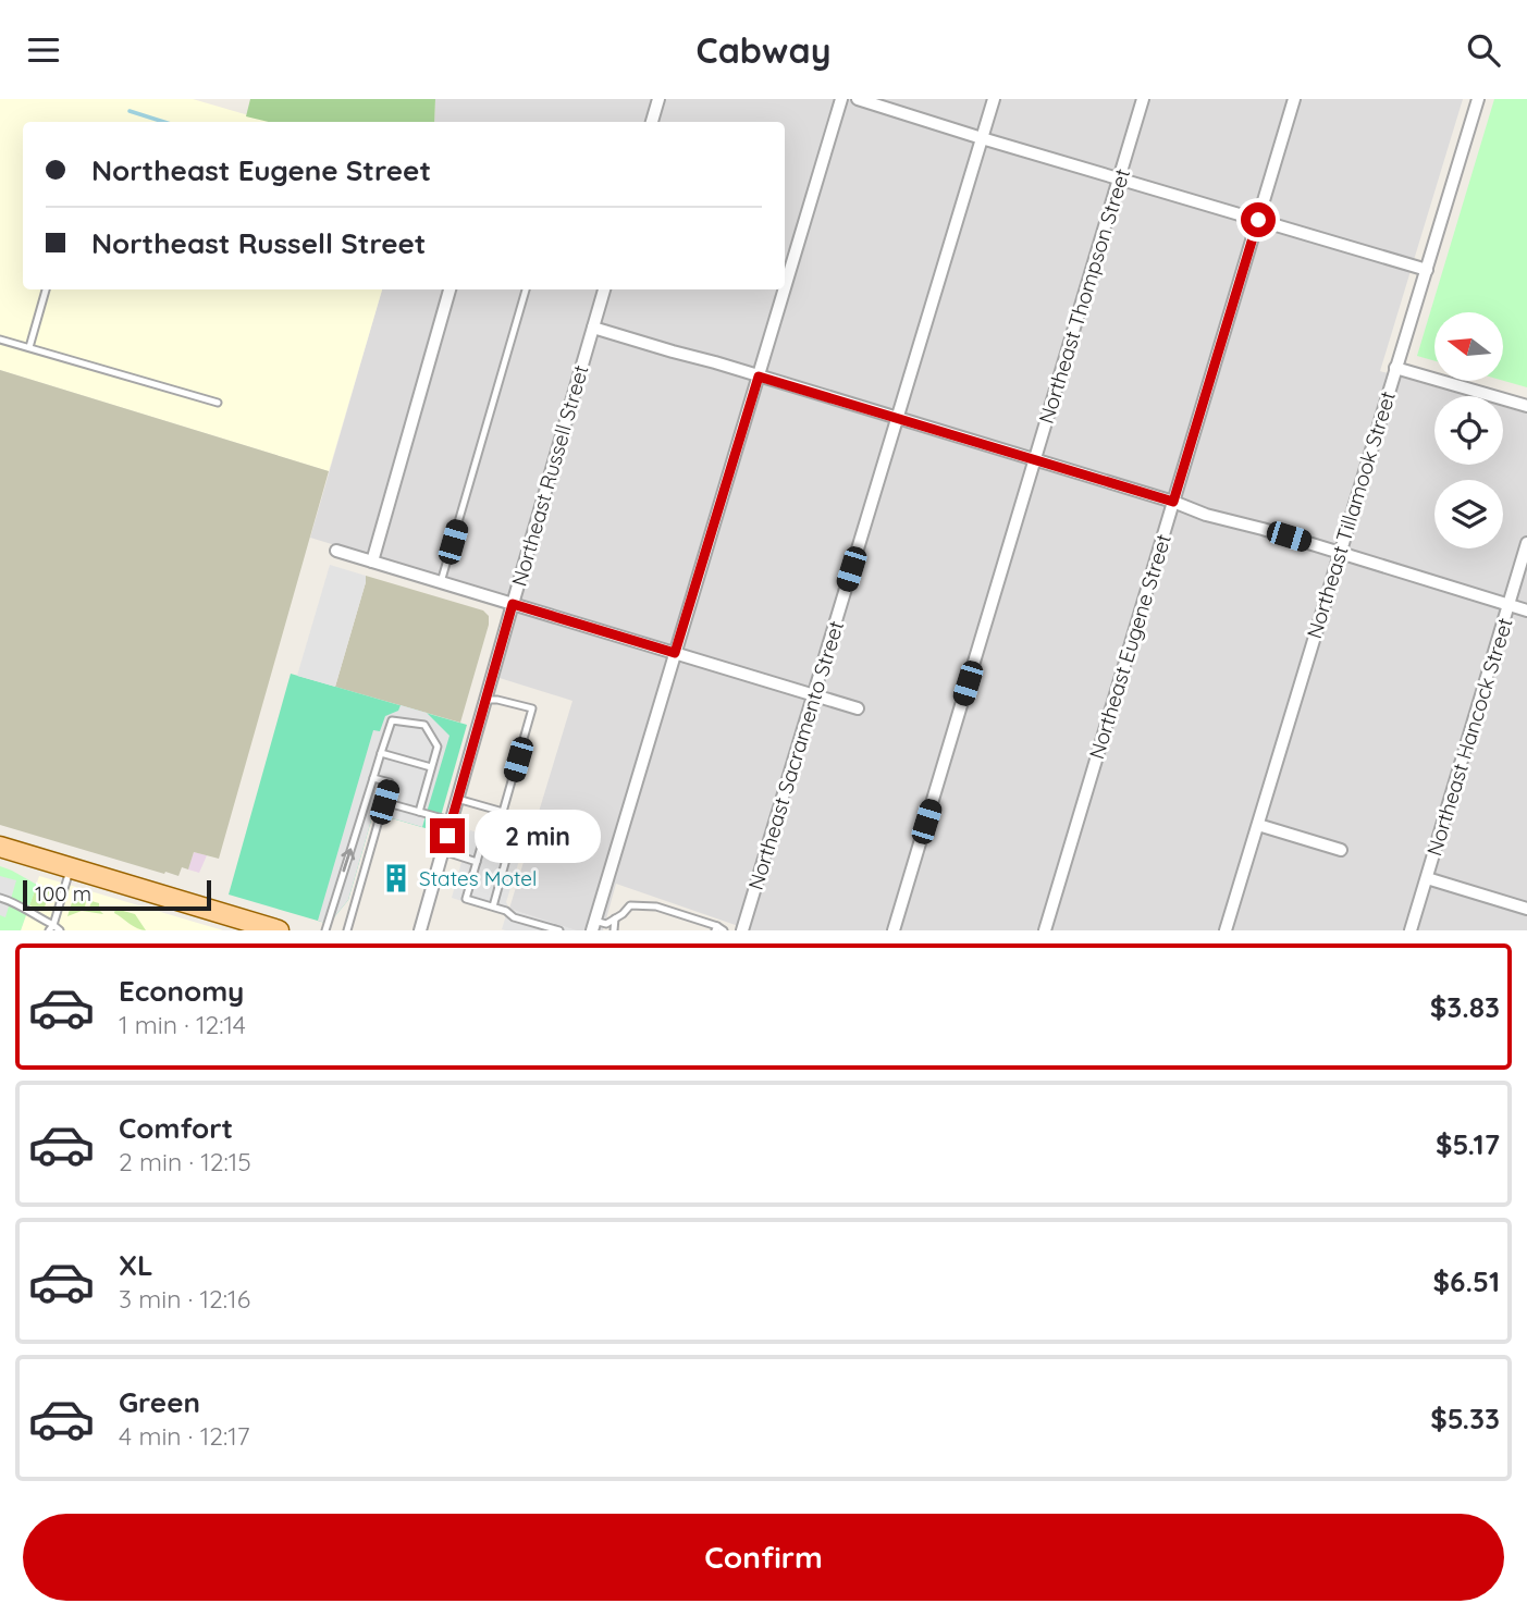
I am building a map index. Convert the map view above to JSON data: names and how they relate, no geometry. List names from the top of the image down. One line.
{"streets":{"street":["Northeast Thompson Street","Northeast Russell Street","Northeast Tillamook Street","Northeast Eugene Street","Northeast Hancock Street","Northeast Sacramento Street"]},"places":{"building":["States Motel"]},"scale_bar":"100 m","north":"left","page":{"header":"Cabway","banner":["Northeast Eugene Street","Northeast Russell Street"],"bubble":"2 min","scale":"100 m","list":[{"name":"Economy","note":"1 min · 12:14","value":"$3.83"},{"name":"Comfort","note":"2 min · 12:15","value":"$5.17"},{"name":"XL","note":"3 min · 12:16","value":"$6.51"},{"name":"Green","note":"4 min · 12:17","value":"$5.33"}],"buttons":"Confirm"}}
